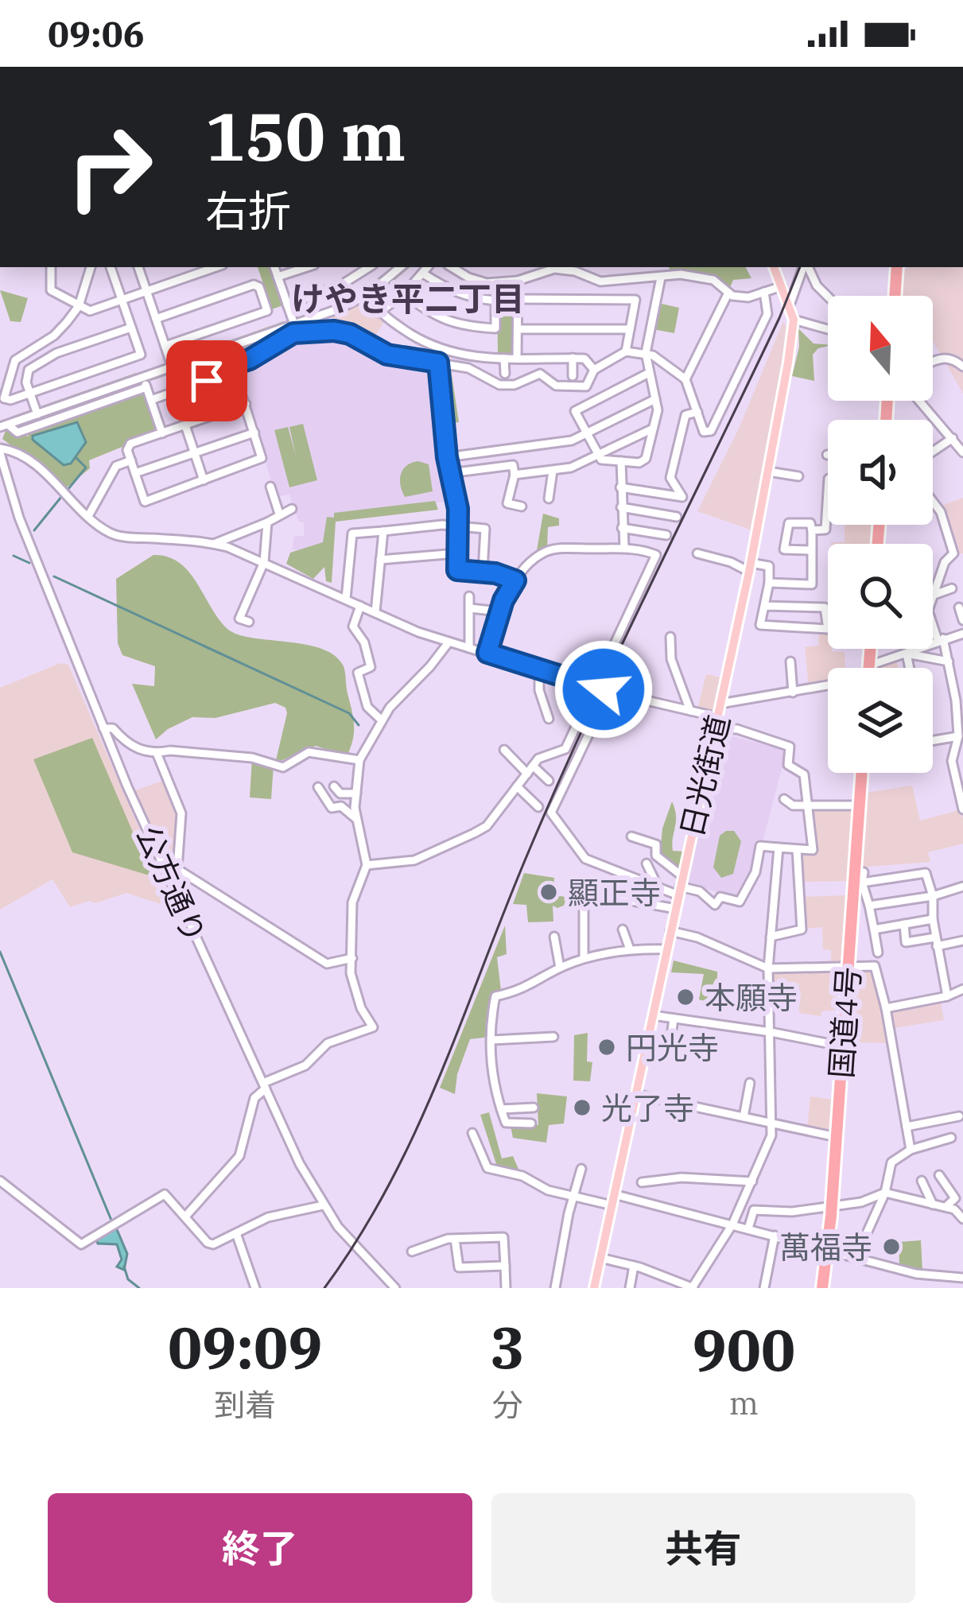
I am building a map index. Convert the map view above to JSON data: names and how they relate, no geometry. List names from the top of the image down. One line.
{"streets":{"highway":["国道4号"],"main road":["日光街道"],"street":["公方通り"]},"districts":["けやき平二丁目"],"places":["顯正寺","本願寺","円光寺","光了寺","萬福寺"],"north":"top","page":{"status":"09:06","turn":["150 m","右折"],"eta":["09:09","到着","3","分","900","m"],"buttons":["終了","共有"]}}
